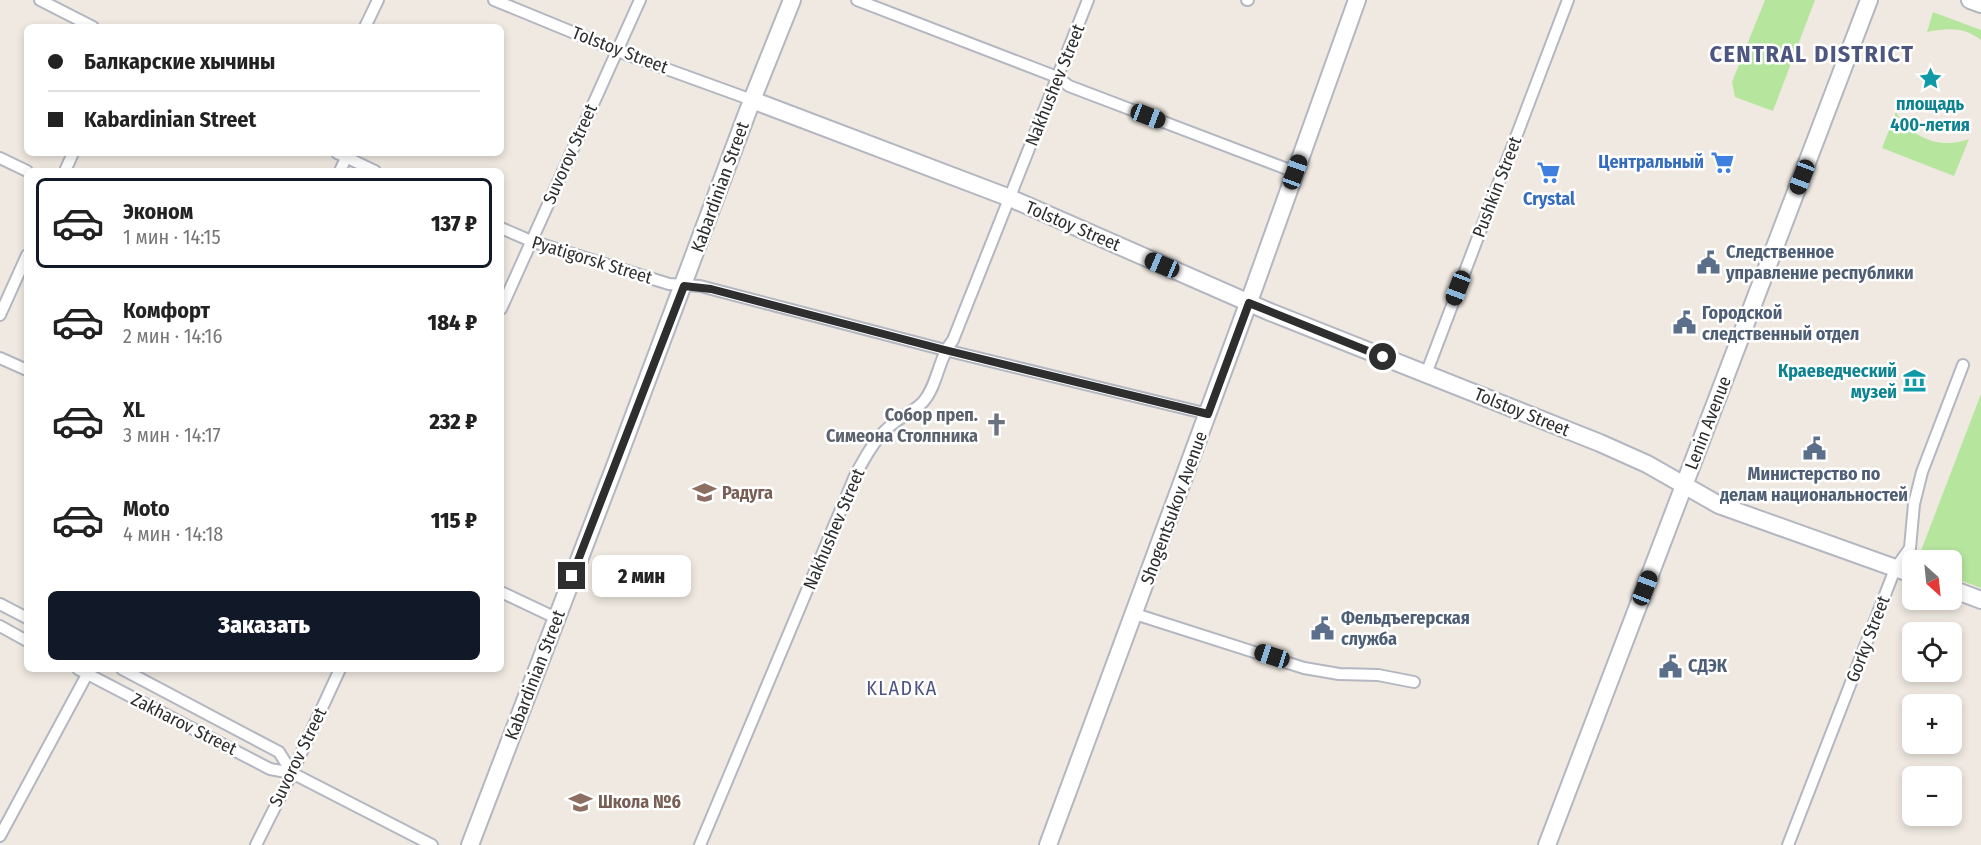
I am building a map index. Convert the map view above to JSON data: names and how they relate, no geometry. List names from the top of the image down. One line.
{"streets":{"street":["Tolstoy Street","Nakhushev Street","Suvorov Street","Kabardinian Street","Pushkin Street","Pyatigorsk Street","Lenin Avenue","Shogentsukov Avenue","Gorky Street","Zakharov Street"]},"crossings":[["Tolstoy Street","Nakhushev Street"],["Tolstoy Street","Suvorov Street"],["Tolstoy Street","Kabardinian Street"],["Tolstoy Street","Pushkin Street"],["Tolstoy Street","Lenin Avenue"],["Tolstoy Street","Shogentsukov Avenue"],["Tolstoy Street","Gorky Street"],["Nakhushev Street","Pyatigorsk Street"],["Suvorov Street","Pyatigorsk Street"],["Suvorov Street","Zakharov Street"],["Kabardinian Street","Pyatigorsk Street"],["Pyatigorsk Street","Shogentsukov Avenue"]],"districts":["CENTRAL DISTRICT","KLADKA"],"places":{"place":["площадь 400-летия"],"supermarket":["Центральный","Crystal"],"public building":["Следственное управление республики","Городской следственный отдел","Министерство по делам национальностей","Фельдъегерская служба","СДЭК"],"museum":["Краеведческий музей"],"church":["Собор преп. Симеона Столпника"],"school or university":["Радуга","Школа №6"]},"north":"bottom right","page":{"banner":["Балкарские хычины","Kabardinian Street"],"list":[{"name":"Эконом","note":"1 мин · 14:15","value":"137 ₽"},{"name":"Комфорт","note":"2 мин · 14:16","value":"184 ₽"},{"name":"XL","note":"3 мин · 14:17","value":"232 ₽"},{"name":"Moto","note":"4 мин · 14:18","value":"115 ₽"}],"map_buttons":["+","−"],"bubble":"2 мин","buttons":"Заказать"}}
